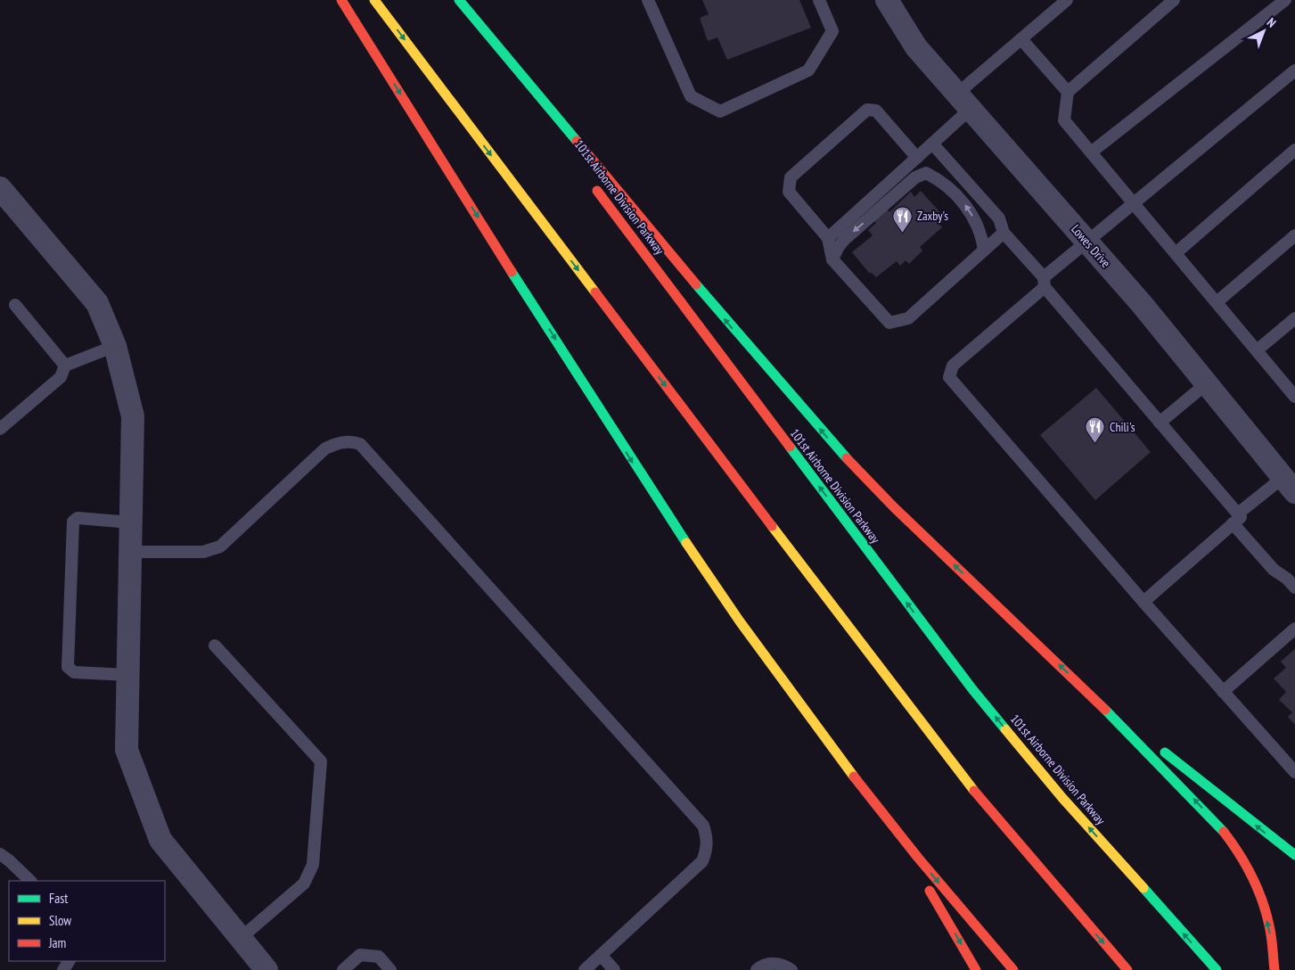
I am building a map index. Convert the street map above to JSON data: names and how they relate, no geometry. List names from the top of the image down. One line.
{"streets":{"highway":["101st Airborne Division Parkway"],"street":["Lowes Drive"]},"places":{"restaurant":["Zaxby's","Chili's"]},"legend":["Fast","Slow","Jam"],"north":"top right"}
